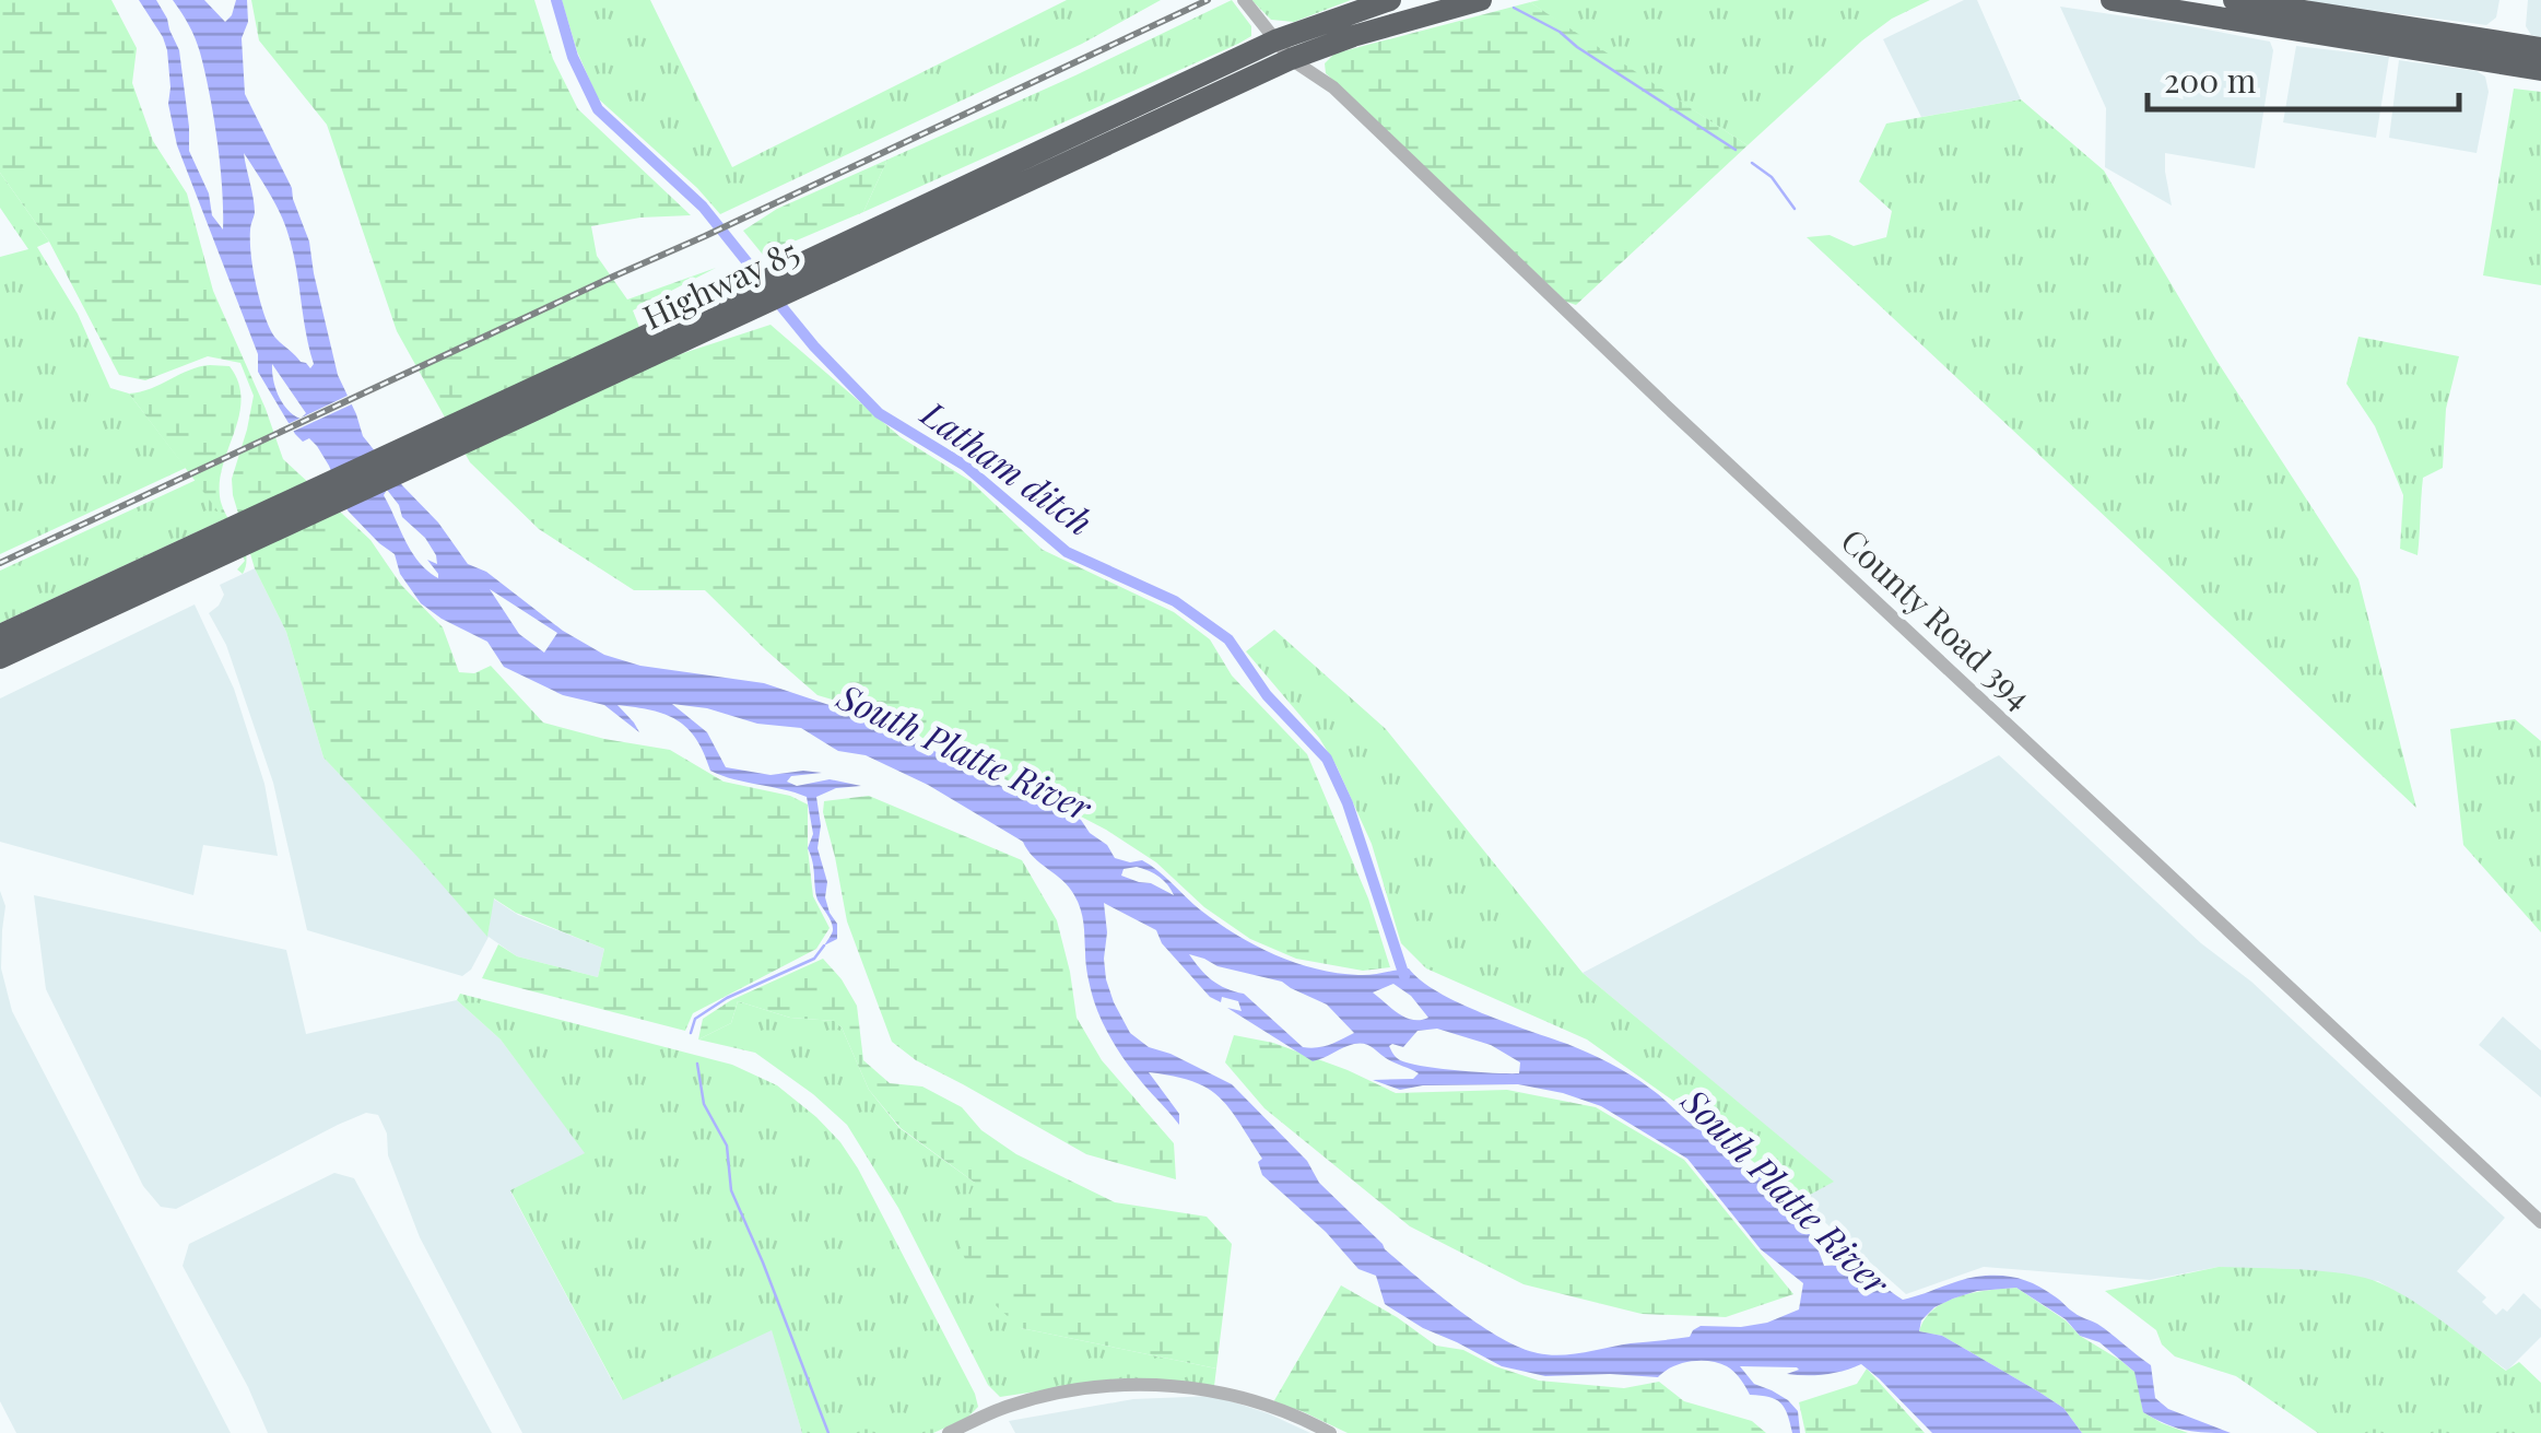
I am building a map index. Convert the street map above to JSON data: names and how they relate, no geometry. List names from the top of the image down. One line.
{"streets":{"highway":["Highway 85"],"street":["County Road 394"]},"crossings":[["Highway 85","County Road 394"]],"water":["Latham ditch","South Platte River"],"scale_bar":"200 m"}
